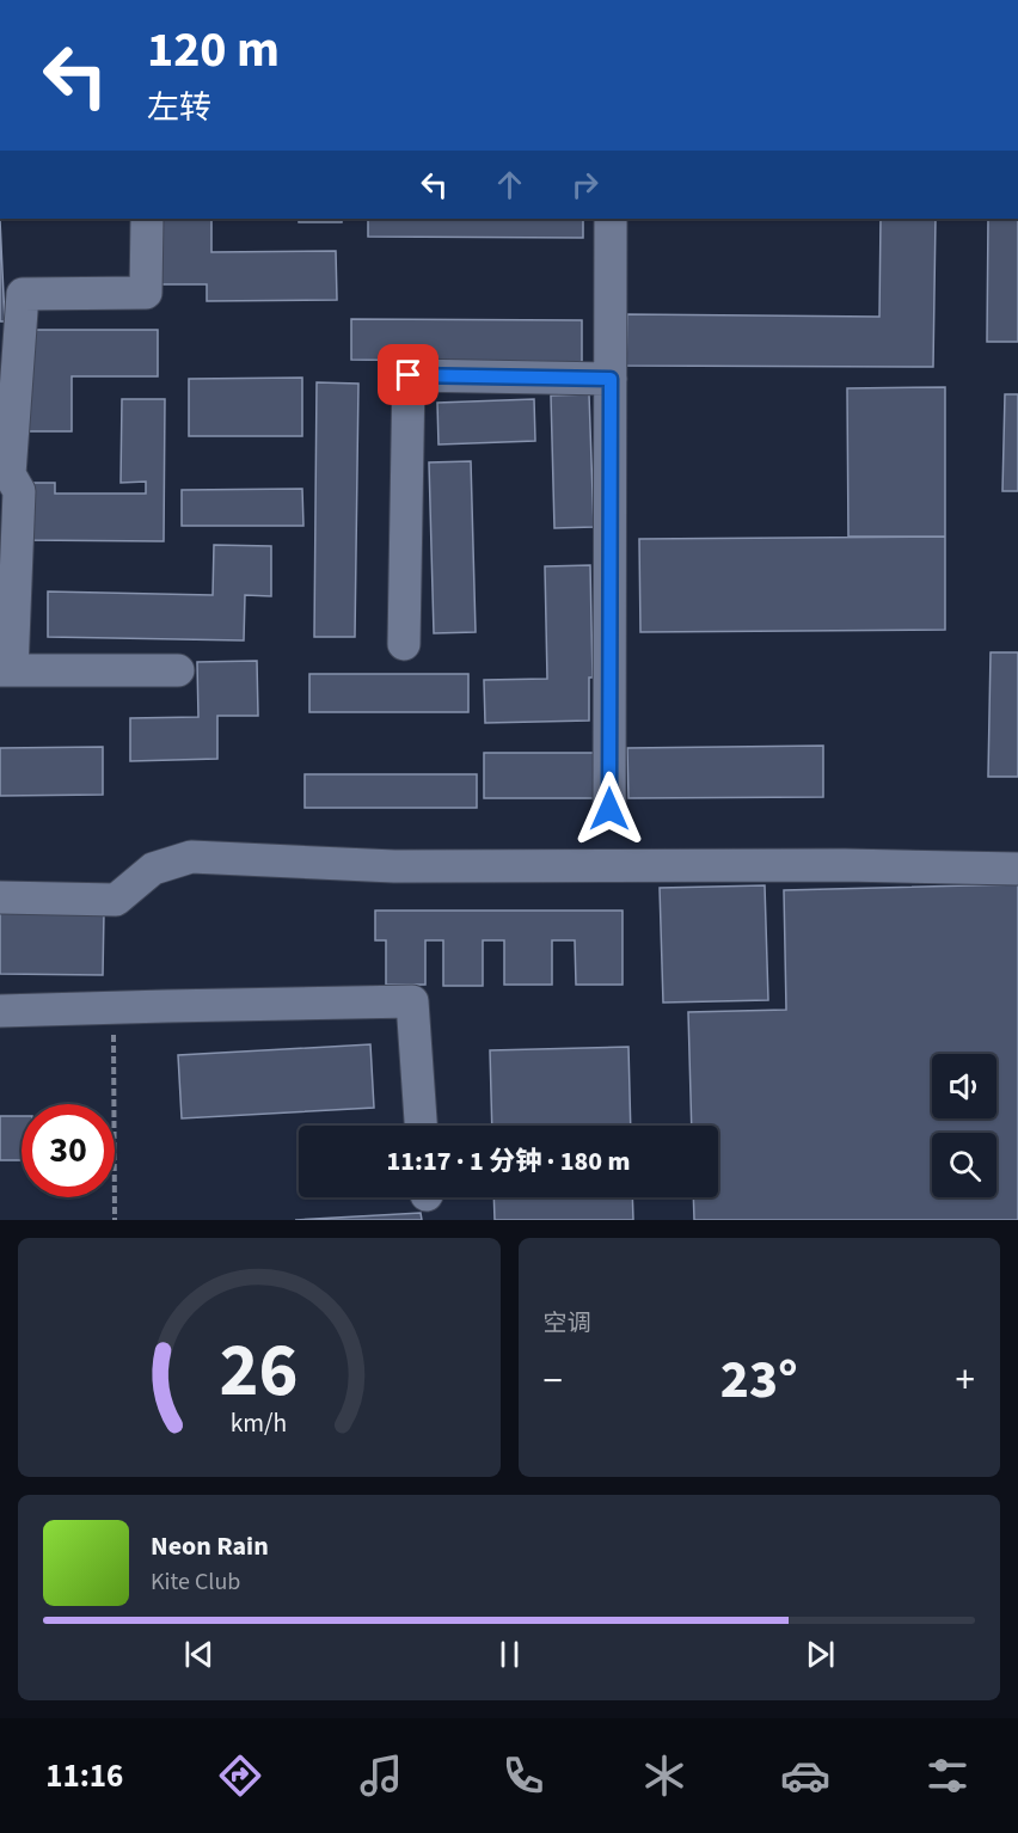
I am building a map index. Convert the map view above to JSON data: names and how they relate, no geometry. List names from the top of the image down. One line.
{"page":{"turn":["120 m","左转"],"limit":"30","trip":"11:17 · 1 分钟 · 180 m","tile":"空调","heat":["−","23°","+"],"song":["Neon Rain","Kite Club"],"tabs":"11:16","gauge":["26","km/h"]}}
